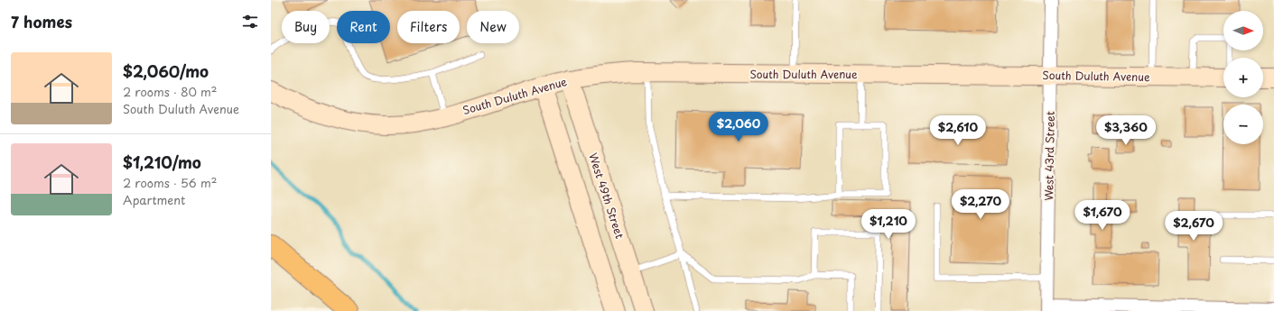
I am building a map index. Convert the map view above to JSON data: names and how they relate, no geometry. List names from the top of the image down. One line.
{"streets":{"street":["South Duluth Avenue","West 43rd Street","West 49th Street"]},"crossings":[["South Duluth Avenue","West 43rd Street"],["South Duluth Avenue","West 49th Street"]],"north":"right","page":{"heading":"7 homes","map_buttons":["+","−"],"chip":["Buy","Rent","Filters","New"],"list":[{"name":"$2,060/mo","note":"2 rooms · 80 m² · South Duluth Avenue"},{"name":"$1,210/mo","note":"2 rooms · 56 m² · Apartment"}],"price":["$2,060","$2,610","$3,360","$2,270","$1,670","$1,210","$2,670"]}}
